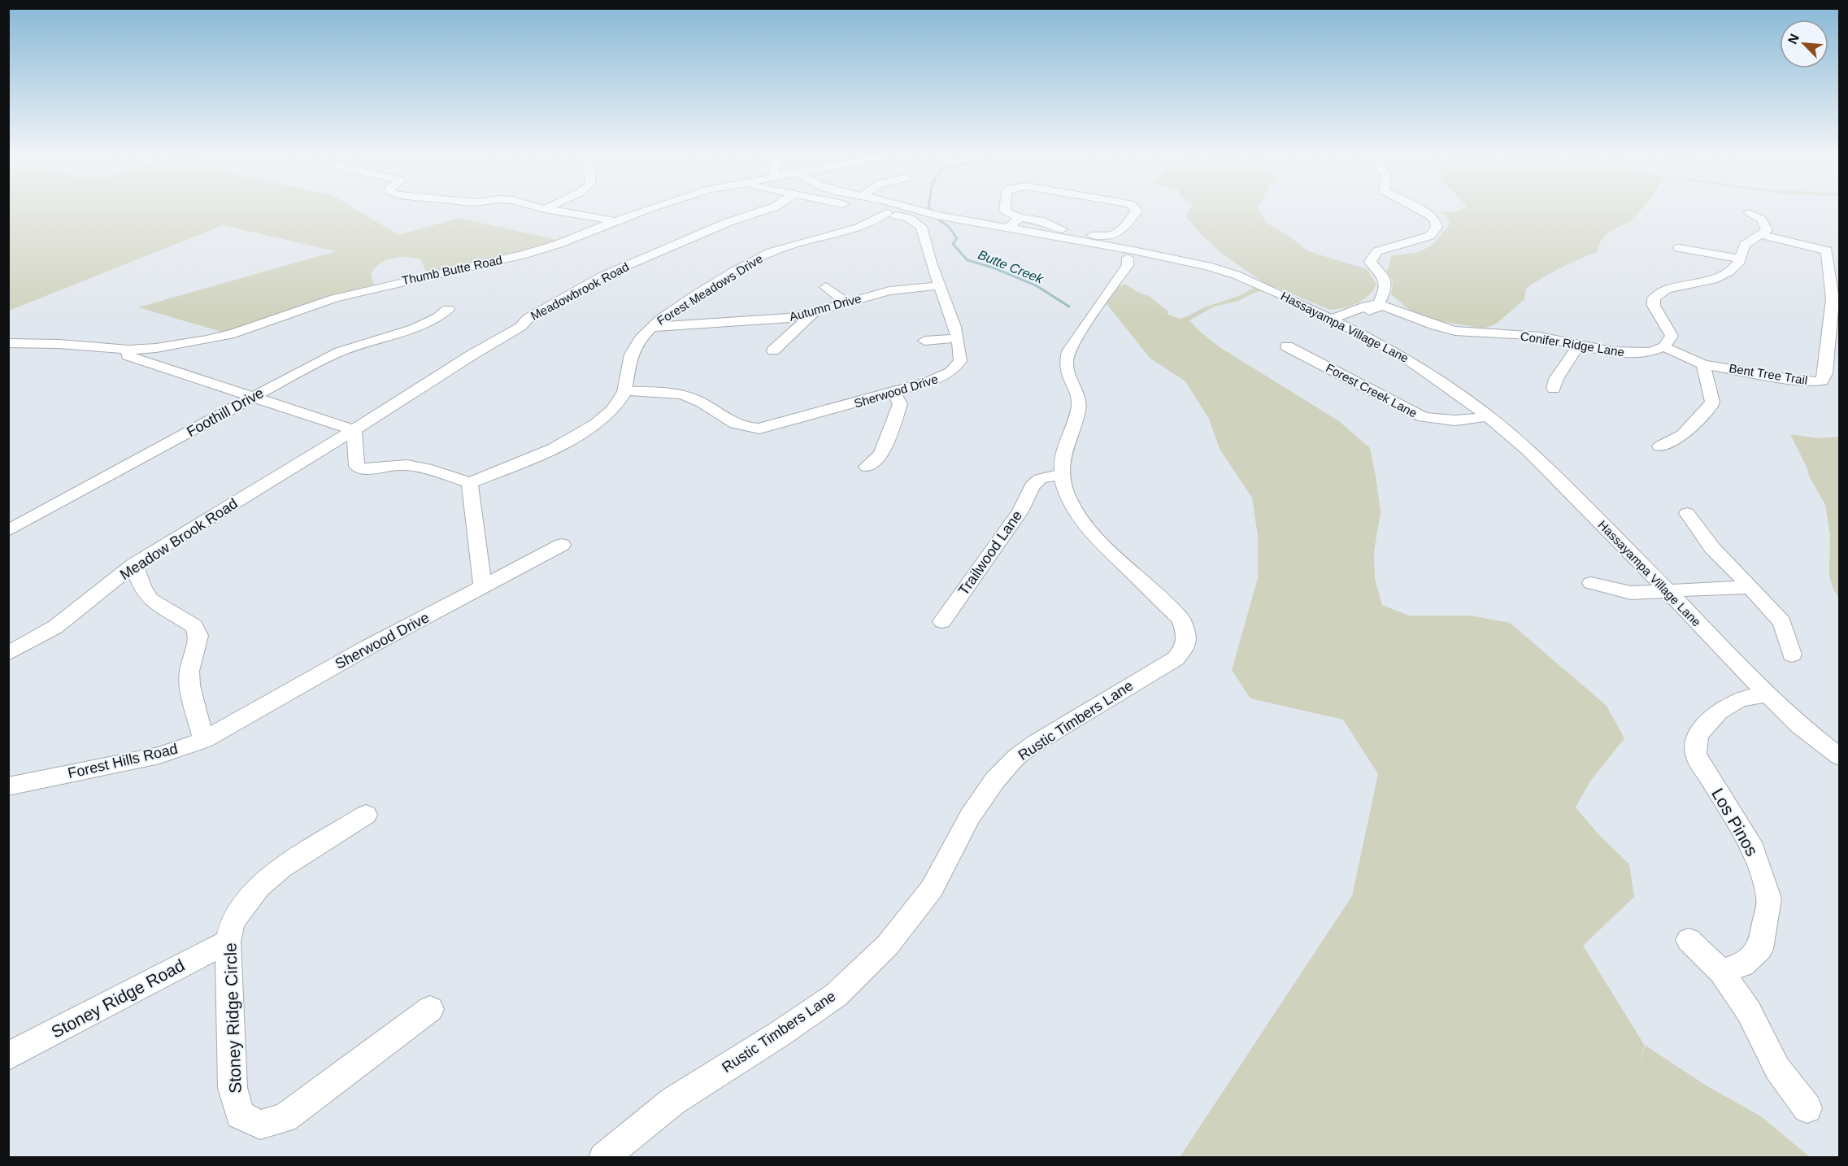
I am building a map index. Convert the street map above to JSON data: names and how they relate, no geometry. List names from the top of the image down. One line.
{"streets":{"street":["Thumb Butte Road","Forest Meadows Drive","Meadowbrook Road","Autumn Drive","Hassayampa Village Lane","Conifer Ridge Lane","Bent Tree Trail","Forest Creek Lane","Sherwood Drive","Foothill Drive","Meadow Brook Road","Trailwood Lane","Rustic Timbers Lane","Forest Hills Road","Los Pinos","Stoney Ridge Road","Stoney Ridge Circle"]},"crossings":[["Forest Meadows Drive","Autumn Drive"],["Forest Meadows Drive","Sherwood Drive"],["Meadowbrook Road","Meadow Brook Road"],["Autumn Drive","Sherwood Drive"],["Hassayampa Village Lane","Forest Creek Lane"],["Hassayampa Village Lane","Rustic Timbers Lane"],["Hassayampa Village Lane","Los Pinos"],["Conifer Ridge Lane","Bent Tree Trail"],["Sherwood Drive","Forest Hills Road"],["Trailwood Lane","Rustic Timbers Lane"],["Stoney Ridge Road","Stoney Ridge Circle"]],"water":["Butte Creek"],"north":"top left"}
